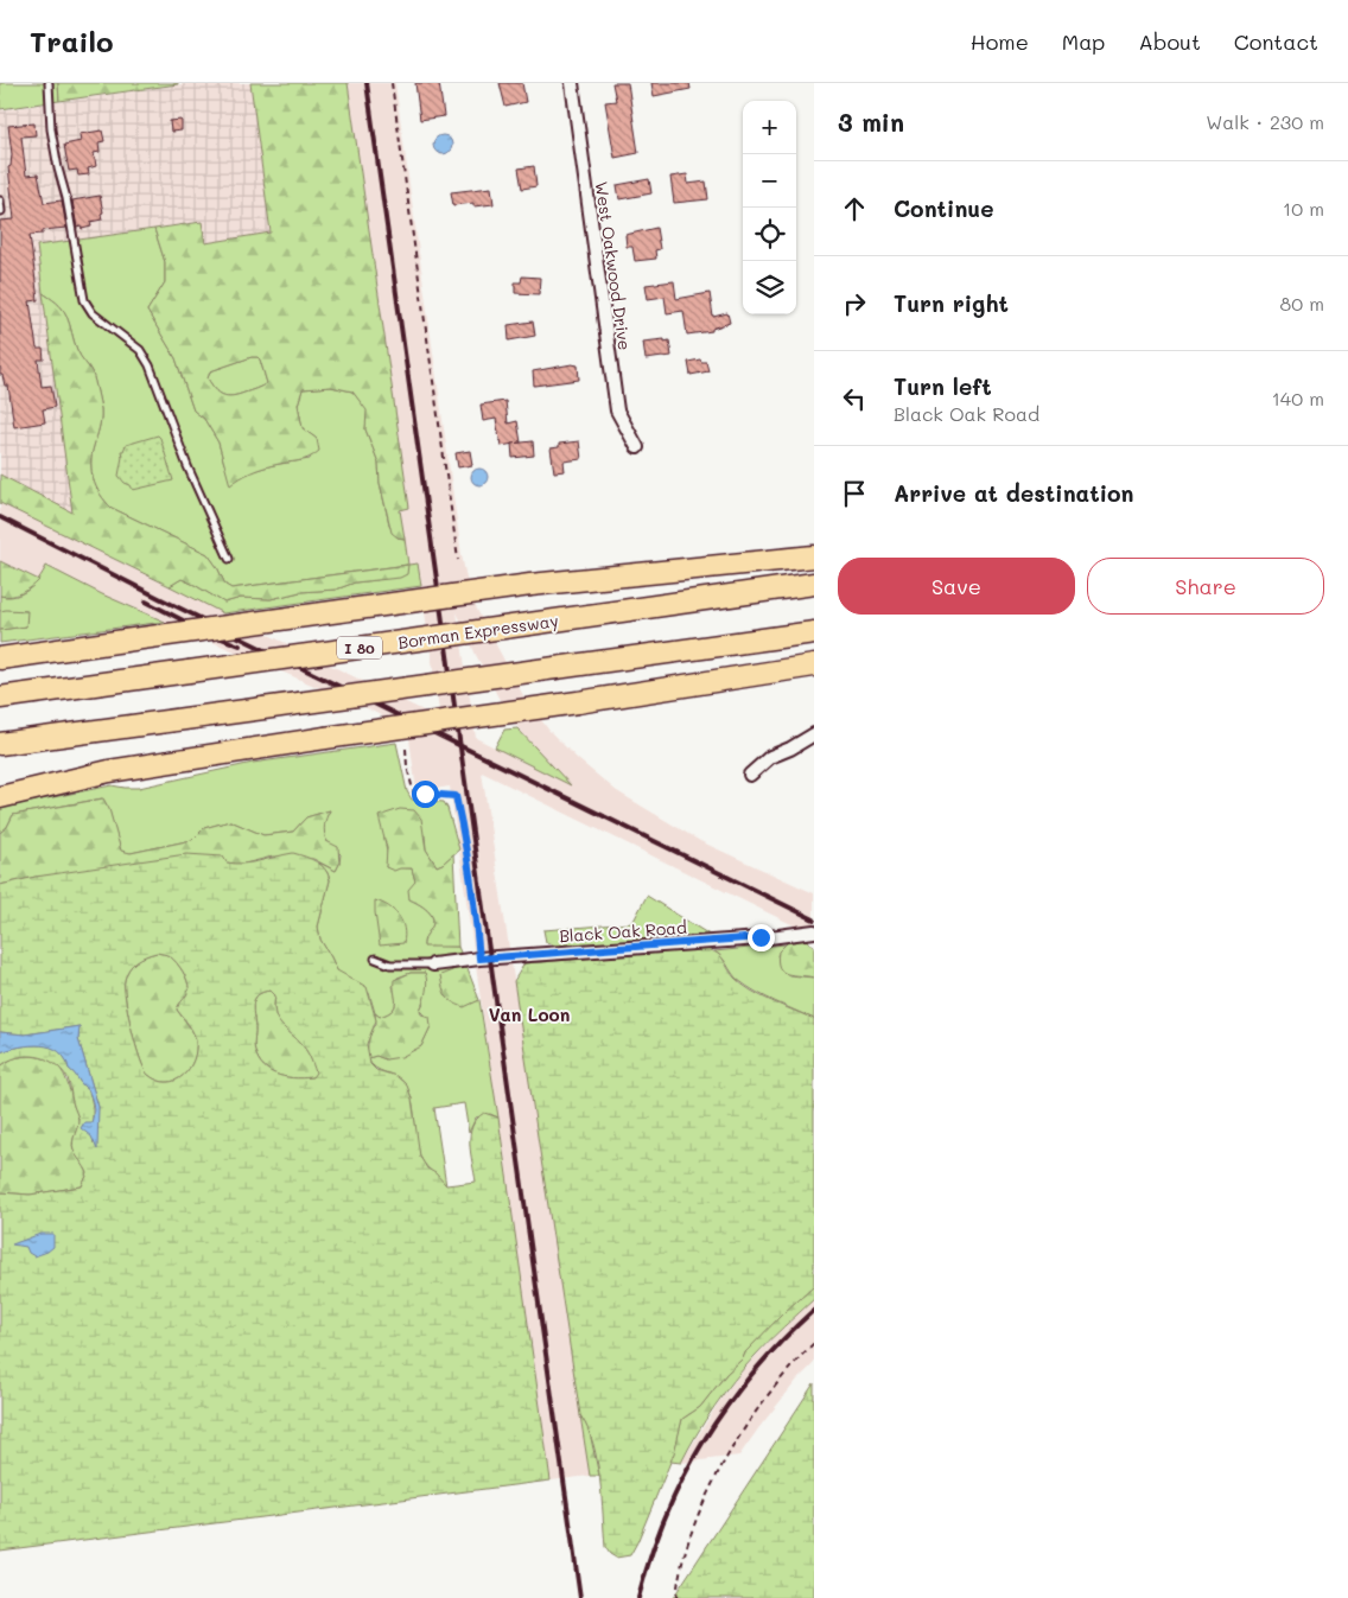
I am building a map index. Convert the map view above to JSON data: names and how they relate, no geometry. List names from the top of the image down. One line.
{"streets":{"highway":["Borman Expressway","I 80"],"street":["West Oakwood Drive","Black Oak Road"]},"districts":["Van Loon"],"page":{"header":"Trailo","nav":["Home","Map","About","Contact"],"heading":["3 min","Walk · 230 m"],"map_buttons":["+","−"],"list":[["Continue","10 m"],["Turn right","80 m"],["Turn left","Black Oak Road","140 m"],"Arrive at destination"],"buttons":["Save","Share"]}}
